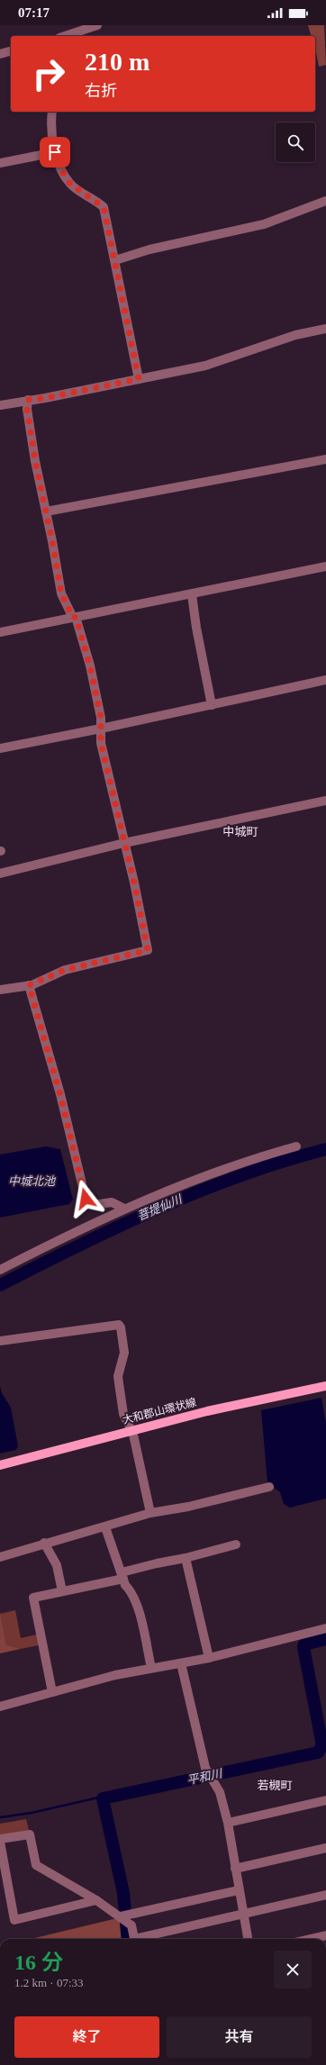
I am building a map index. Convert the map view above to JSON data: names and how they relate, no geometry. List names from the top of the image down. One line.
{"streets":{"main road":["大和郡山環状線"]},"districts":["中城町","若槻町"],"water":["中城北池","菩提仙川","平和川"],"page":{"status":"07:17","turn":["210 m","右折"],"heading":["16 分","1.2 km · 07:33"],"buttons":["終了","共有"]}}
